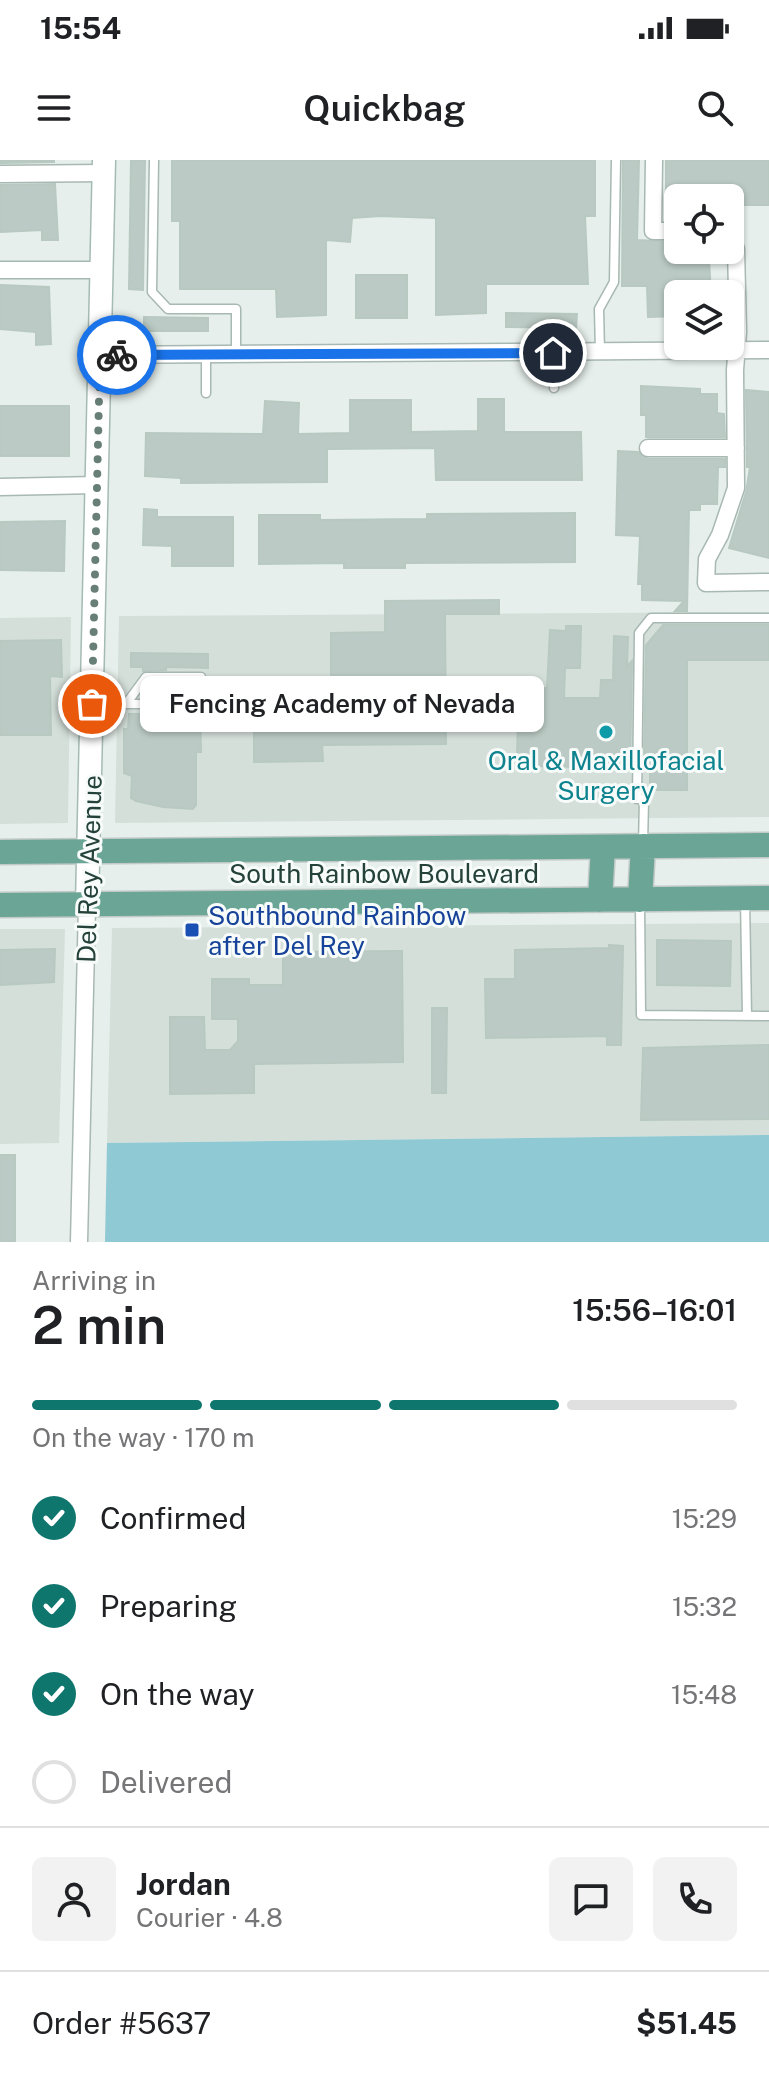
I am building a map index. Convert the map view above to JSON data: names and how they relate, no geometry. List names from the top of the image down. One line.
{"streets":{"main road":["South Rainbow Boulevard"],"street":["Del Rey Avenue"]},"crossings":[["Del Rey Avenue","South Rainbow Boulevard"]],"places":{"other":["Fencing Academy of Nevada","Oral & Maxillofacial Surgery"],"transit":["Southbound Rainbow after Del Rey"]},"page":{"status":"15:54","header":"Quickbag","bubble":"Fencing Academy of Nevada","heading":["2 min","Arriving in","15:56–16:01"],"panel":["Jordan","Courier · 4.8","Order #5637","$51.45"],"bar":"On the way · 170 m","list":[["Confirmed","15:29"],["Preparing","15:32"],["On the way","15:48"],"Delivered"]}}
